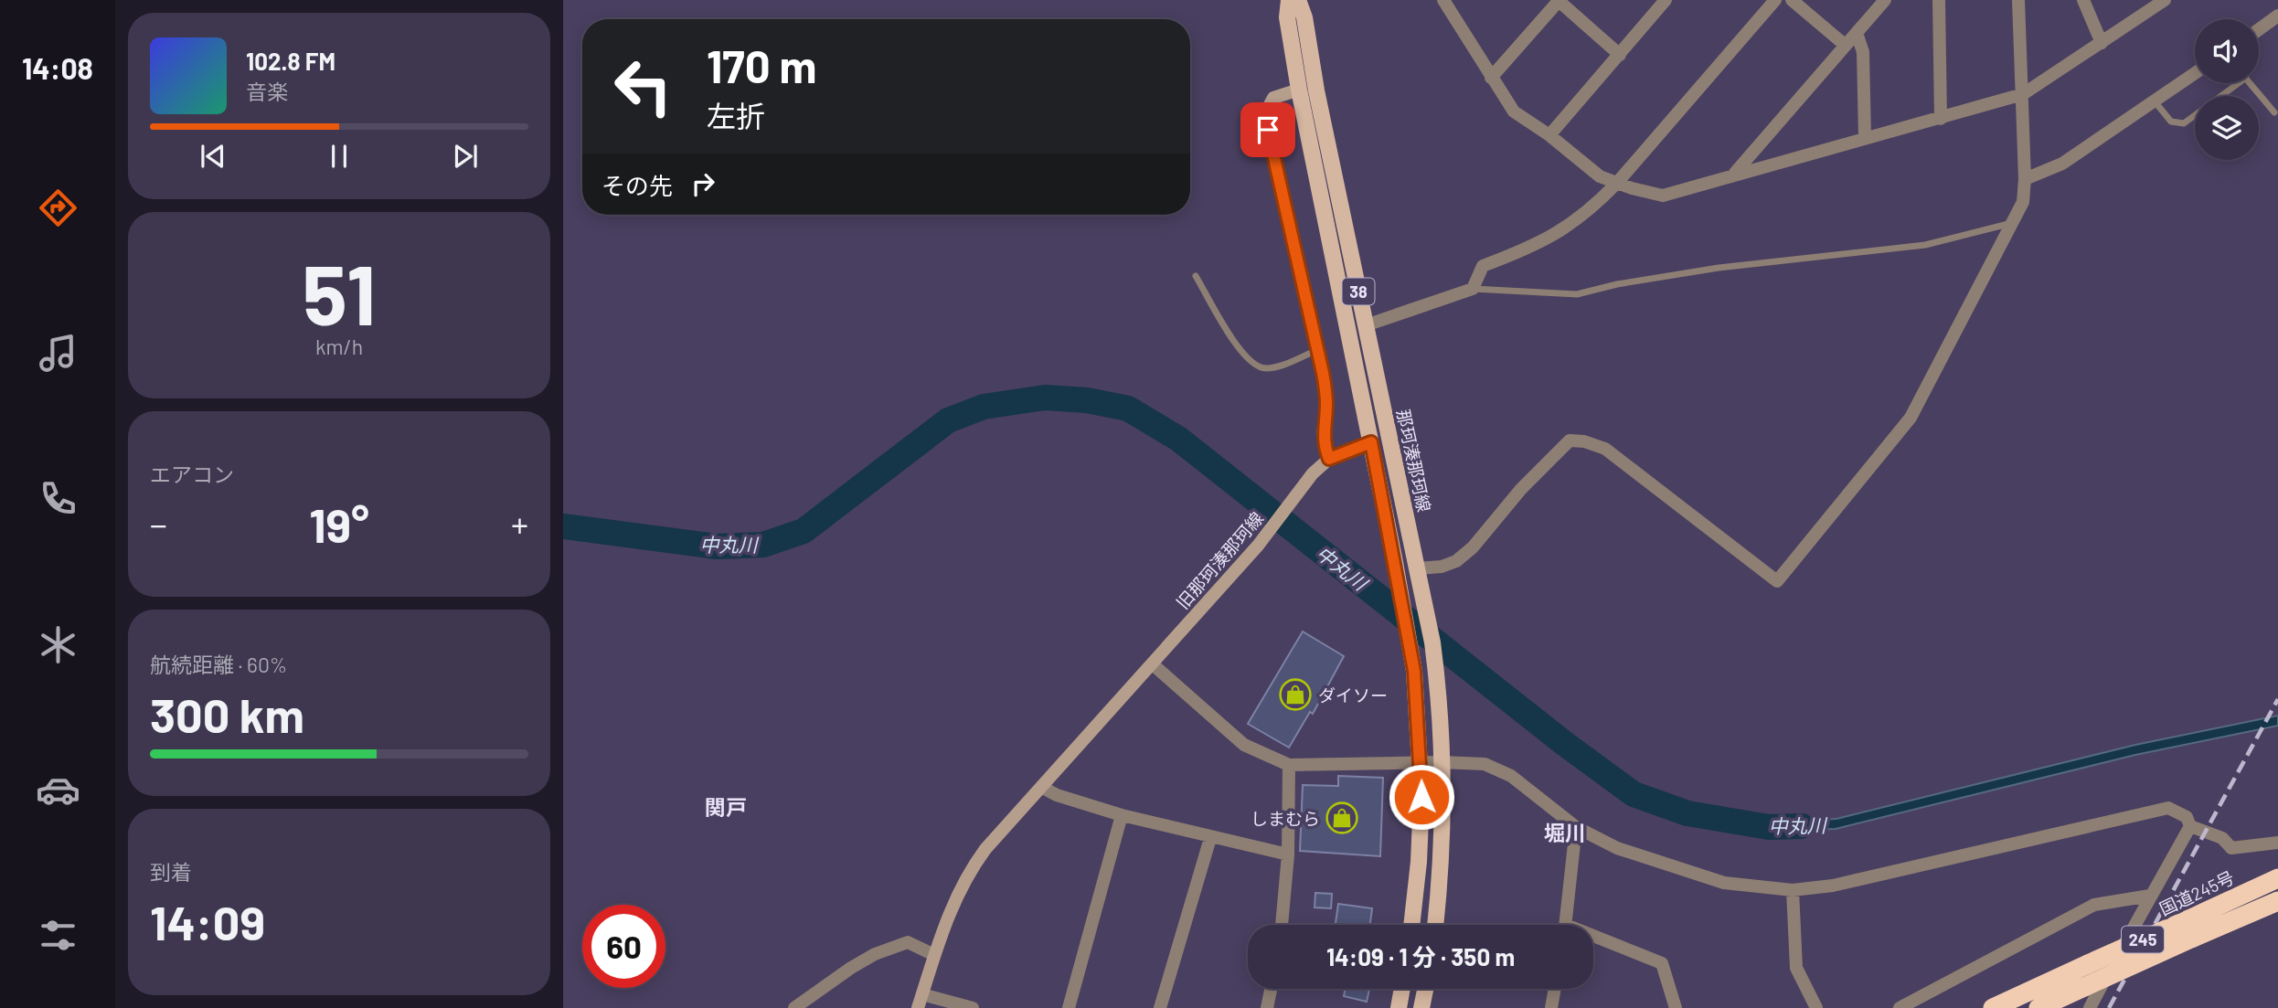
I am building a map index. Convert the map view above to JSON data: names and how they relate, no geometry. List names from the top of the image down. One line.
{"streets":{"highway":["国道245号","245"],"main road":["38","那珂湊那珂線"],"street":["旧那珂湊那珂線"]},"districts":["関戸","堀川"],"water":["中丸川"],"places":{"shop":["ダイソー","しまむら"]},"page":{"tabs":"14:08","turn":["170 m","左折"],"song":["102.8 FM","音楽"],"then":"その先","tile":[["51","km/h"],"エアコン",["航続距離 · 60%","300 km"],["到着","14:09"]],"heat":["−","19°","+"],"limit":"60","trip":"14:09 · 1 分 · 350 m"}}
